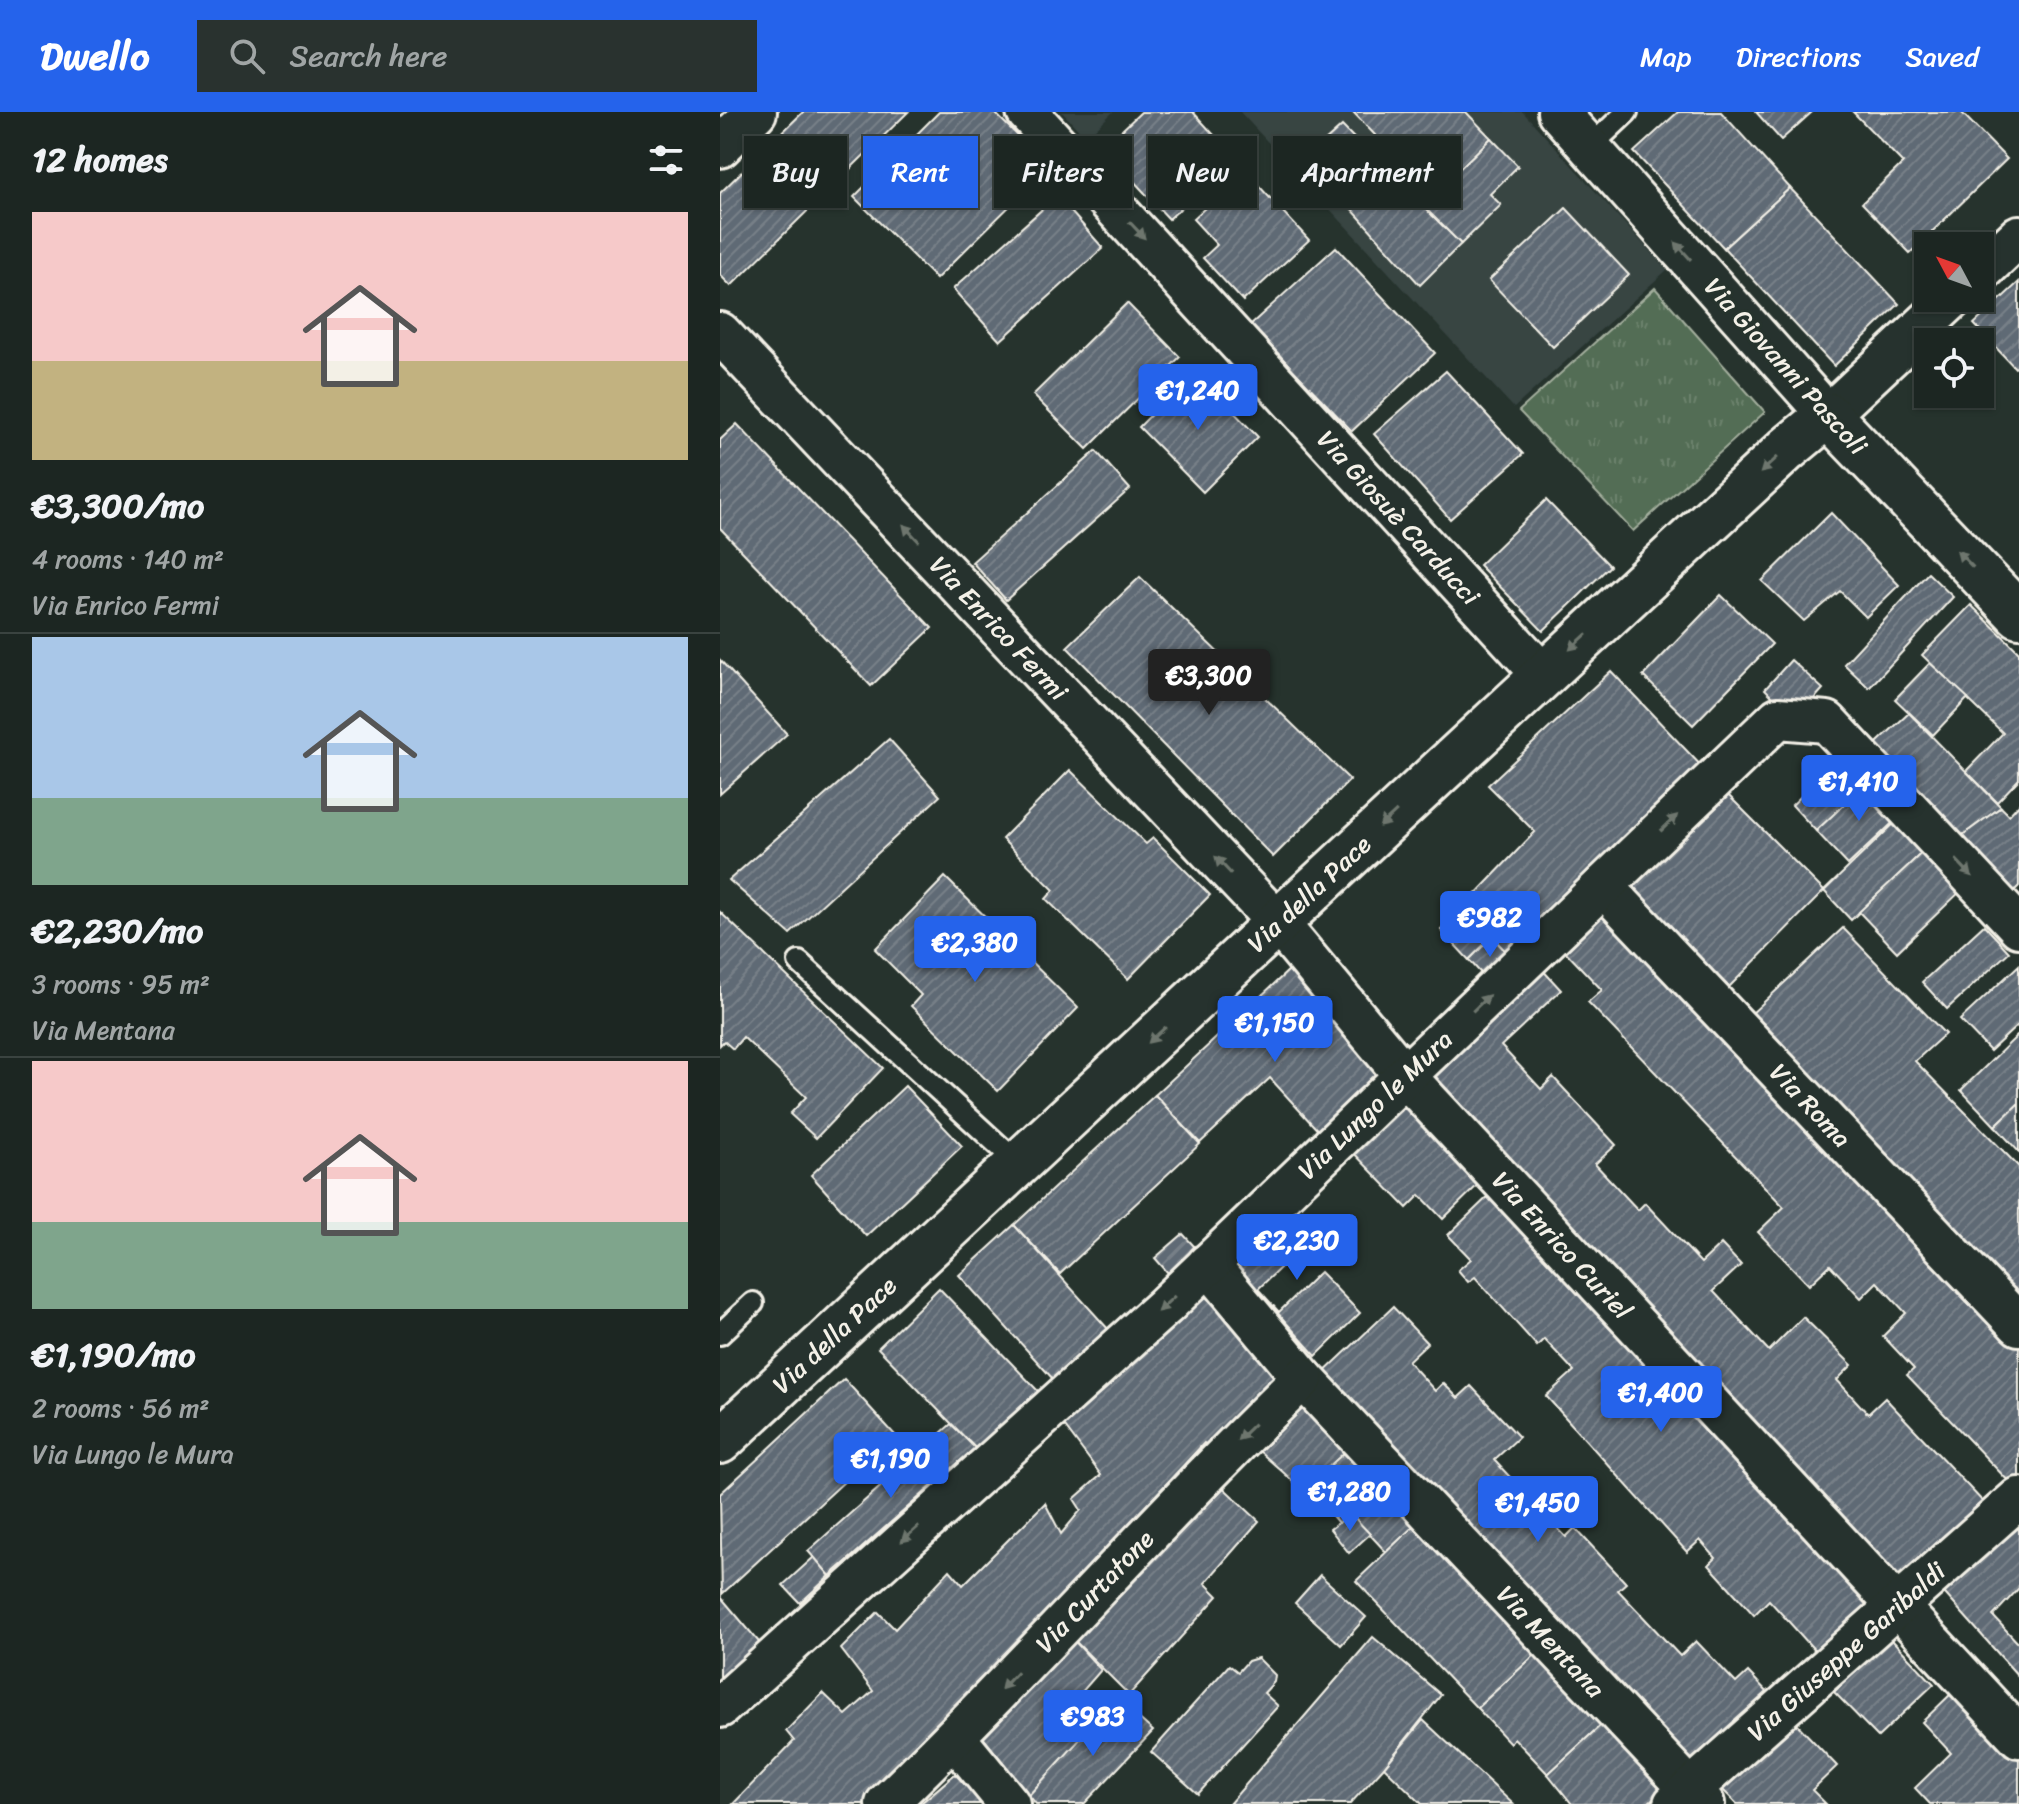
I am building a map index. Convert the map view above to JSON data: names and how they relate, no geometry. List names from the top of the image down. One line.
{"streets":{"main road":["Via Giovanni Pascoli","Via della Pace"],"street":["Via Giosuè Carducci","Via Enrico Fermi","Via Lungo le Mura","Via Roma","Via Enrico Curiel","Via Curtatone","Via Mentana","Via Giuseppe Garibaldi"]},"crossings":[["Via Giovanni Pascoli","Via della Pace"],["Via Giosuè Carducci","Via della Pace"],["Via Enrico Fermi","Via della Pace"],["Via Enrico Fermi","Via Enrico Curiel"],["Via della Pace","Via Enrico Curiel"],["Via Lungo le Mura","Via Roma"],["Via Lungo le Mura","Via Enrico Curiel"],["Via Lungo le Mura","Via Mentana"],["Via Enrico Curiel","Via Giuseppe Garibaldi"],["Via Curtatone","Via Mentana"],["Via Mentana","Via Giuseppe Garibaldi"]],"one_way":["Via Giovanni Pascoli","Via Giosuè Carducci","Via Enrico Fermi","Via della Pace","Via Curtatone"],"north":"top left","page":{"header":"Dwello","search":"Search here","nav":["Map","Directions","Saved"],"heading":"12 homes","chip":["Buy","Rent","Filters","New","Apartment"],"list":[{"name":"€3,300/mo","note":"4 rooms · 140 m² · Via Enrico Fermi"},{"name":"€2,230/mo","note":"3 rooms · 95 m² · Via Mentana"},{"name":"€1,190/mo","note":"2 rooms · 56 m² · Via Lungo le Mura"}],"price":["€1,240","€3,300","€1,410","€982","€2,380","€1,150","€2,230","€1,400","€1,190","€1,280","€1,450","€983"]}}
